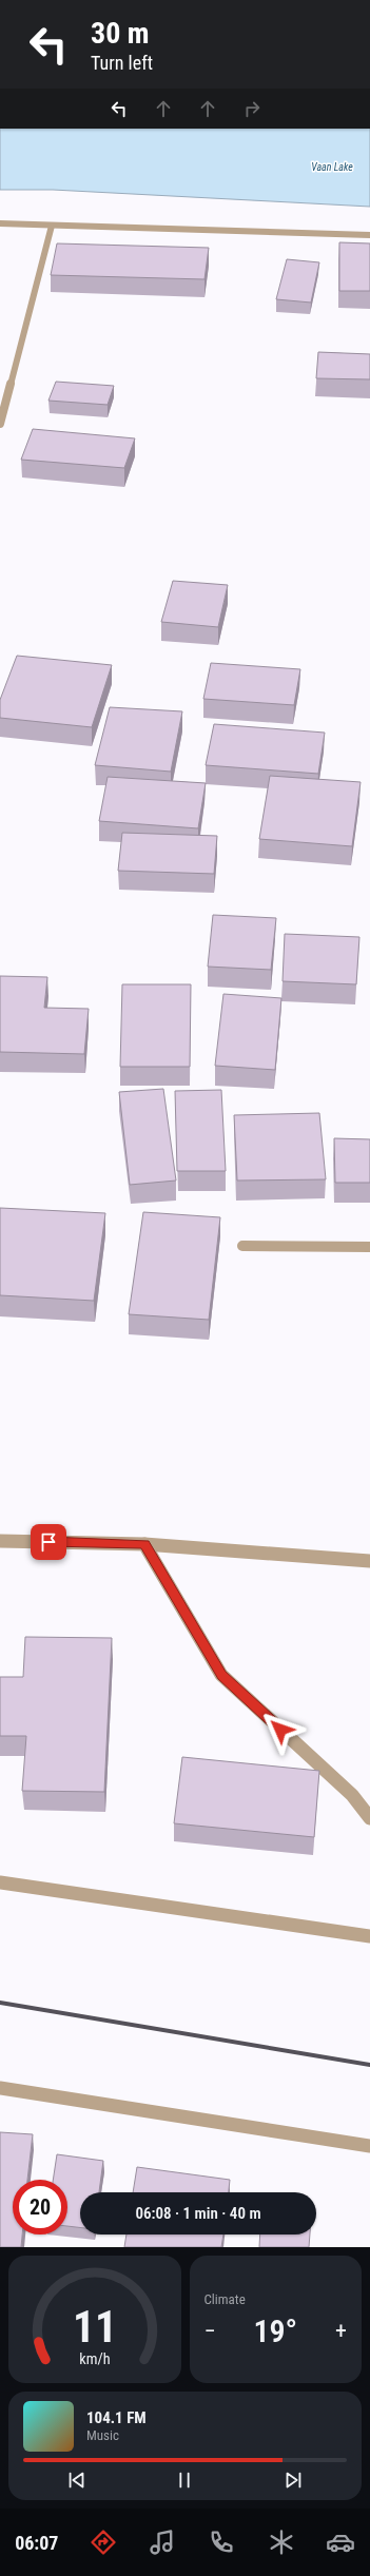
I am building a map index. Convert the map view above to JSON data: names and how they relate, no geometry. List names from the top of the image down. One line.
{"water":["Vaan Lake"],"page":{"turn":["30 m","Turn left"],"limit":"20","trip":"06:08 · 1 min · 40 m","tile":"Climate","heat":["−","19°","+"],"song":["104.1 FM","Music"],"tabs":"06:07","gauge":["11","km/h"]}}
